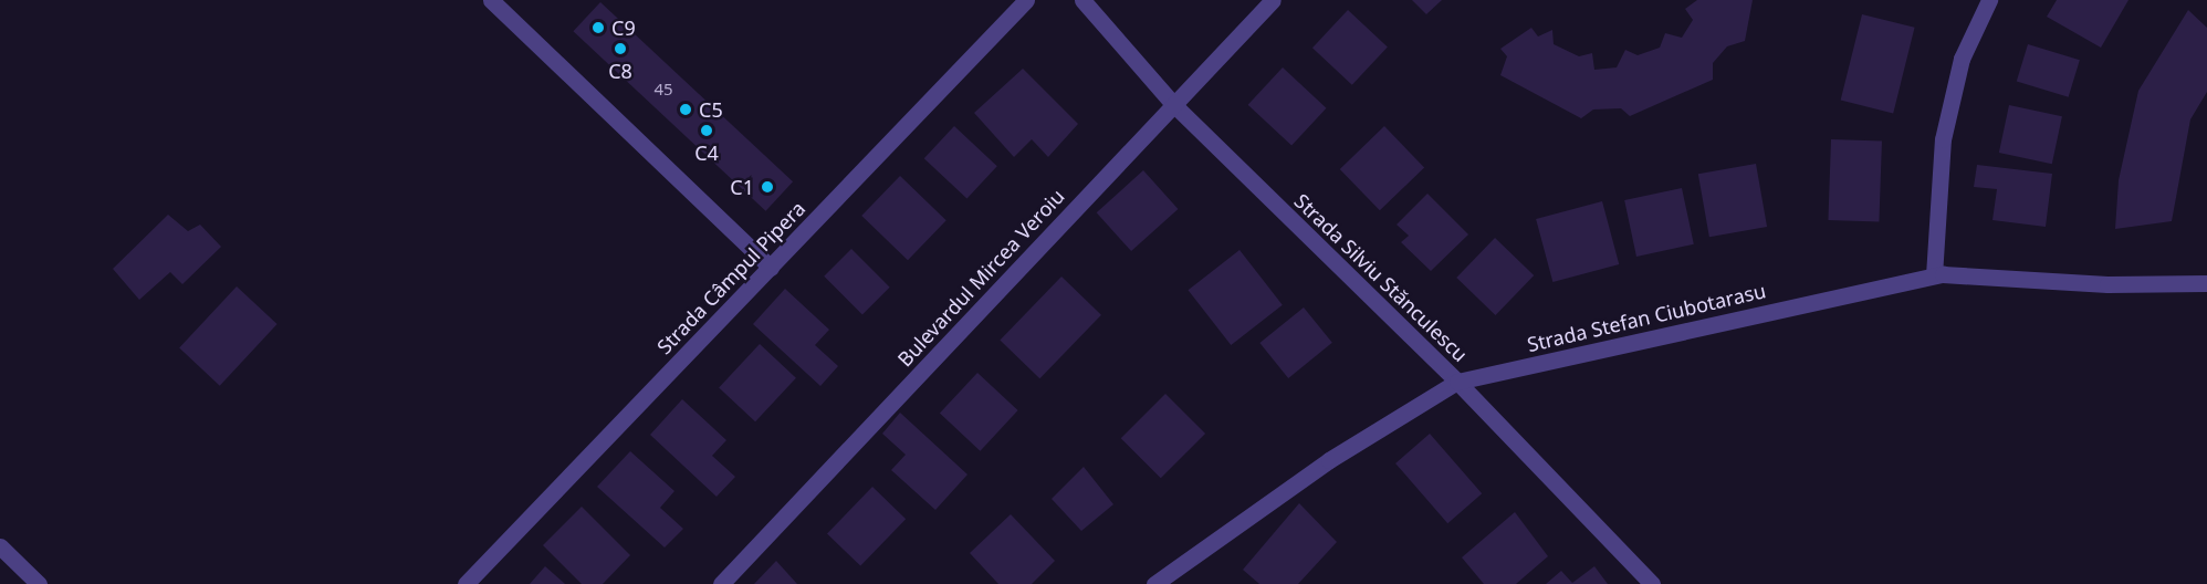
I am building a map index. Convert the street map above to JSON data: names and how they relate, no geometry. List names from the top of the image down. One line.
{"streets":{"street":["Strada Câmpul Pipera","Bulevardul Mircea Veroiu","Strada Silviu Stănculescu","Strada Stefan Ciubotarasu"]},"crossings":[["Bulevardul Mircea Veroiu","Strada Silviu Stănculescu"],["Strada Silviu Stănculescu","Strada Stefan Ciubotarasu"]],"places":["C9","C8","C5","C4","C1"],"house_numbers":["45"]}
